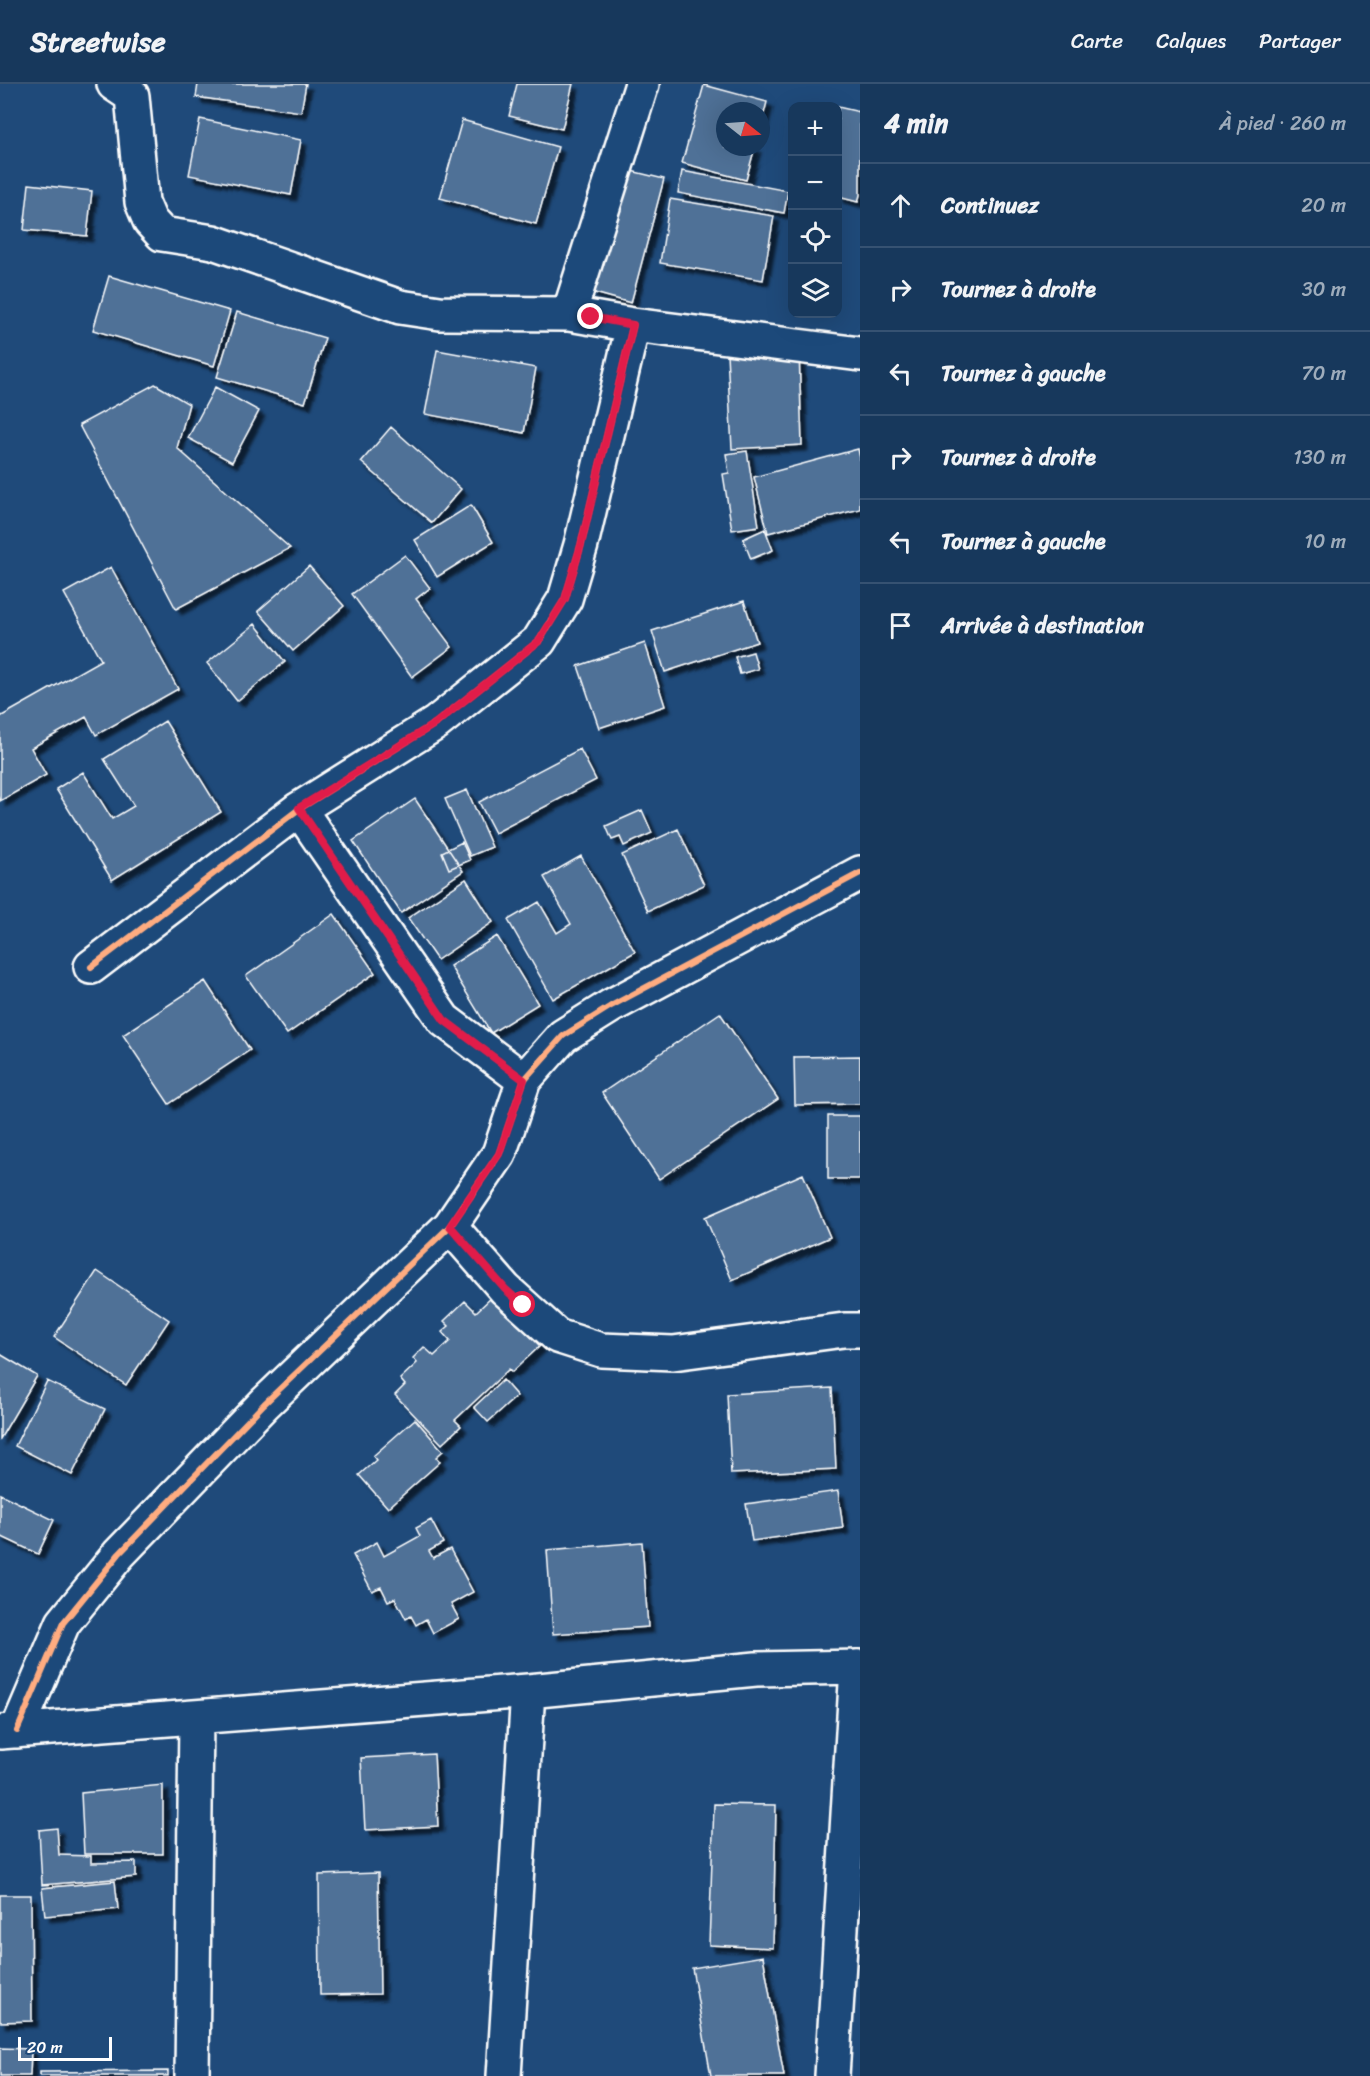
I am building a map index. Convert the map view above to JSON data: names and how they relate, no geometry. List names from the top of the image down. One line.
{"scale_bar":"20 m","north":"right","page":{"header":"Streetwise","nav":["Carte","Calques","Partager"],"heading":["4 min","À pied · 260 m"],"map_buttons":["+","−"],"list":[["Continuez","20 m"],["Tournez à droite","30 m"],["Tournez à gauche","70 m"],["Tournez à droite","130 m"],["Tournez à gauche","10 m"],"Arrivée à destination"],"scale":"20 m"}}
